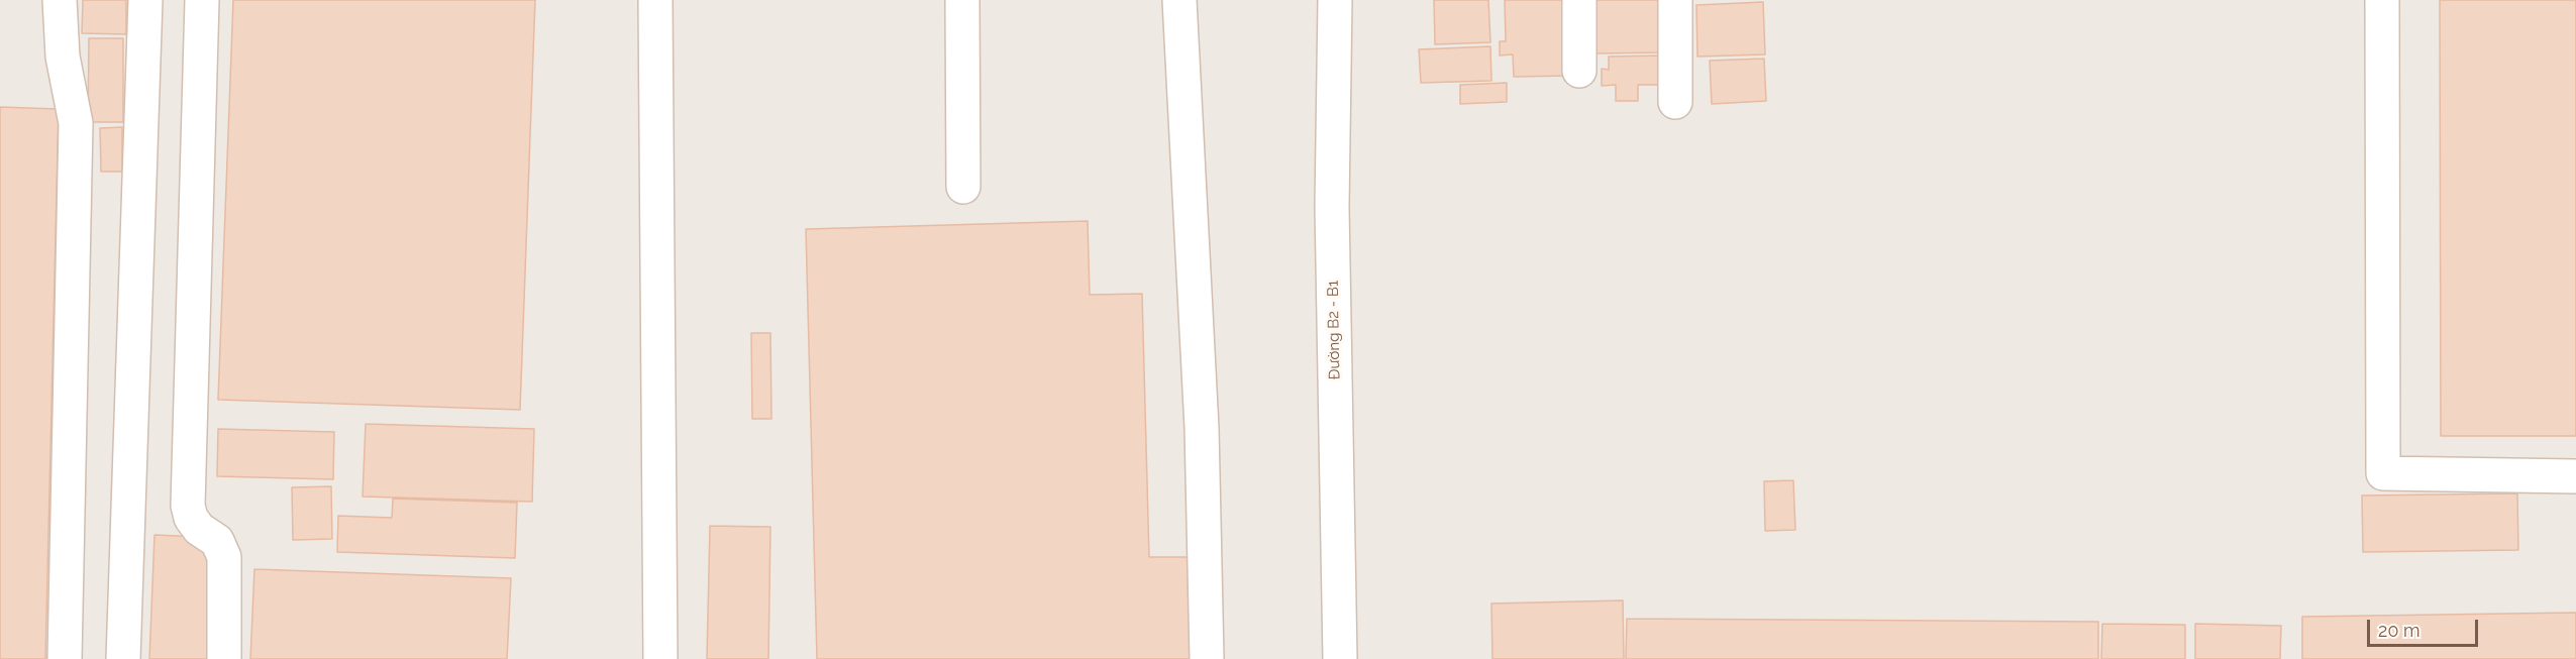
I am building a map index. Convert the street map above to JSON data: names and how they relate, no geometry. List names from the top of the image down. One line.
{"streets":{"street":["Đường B2 - B1"]},"scale_bar":"20 m"}
